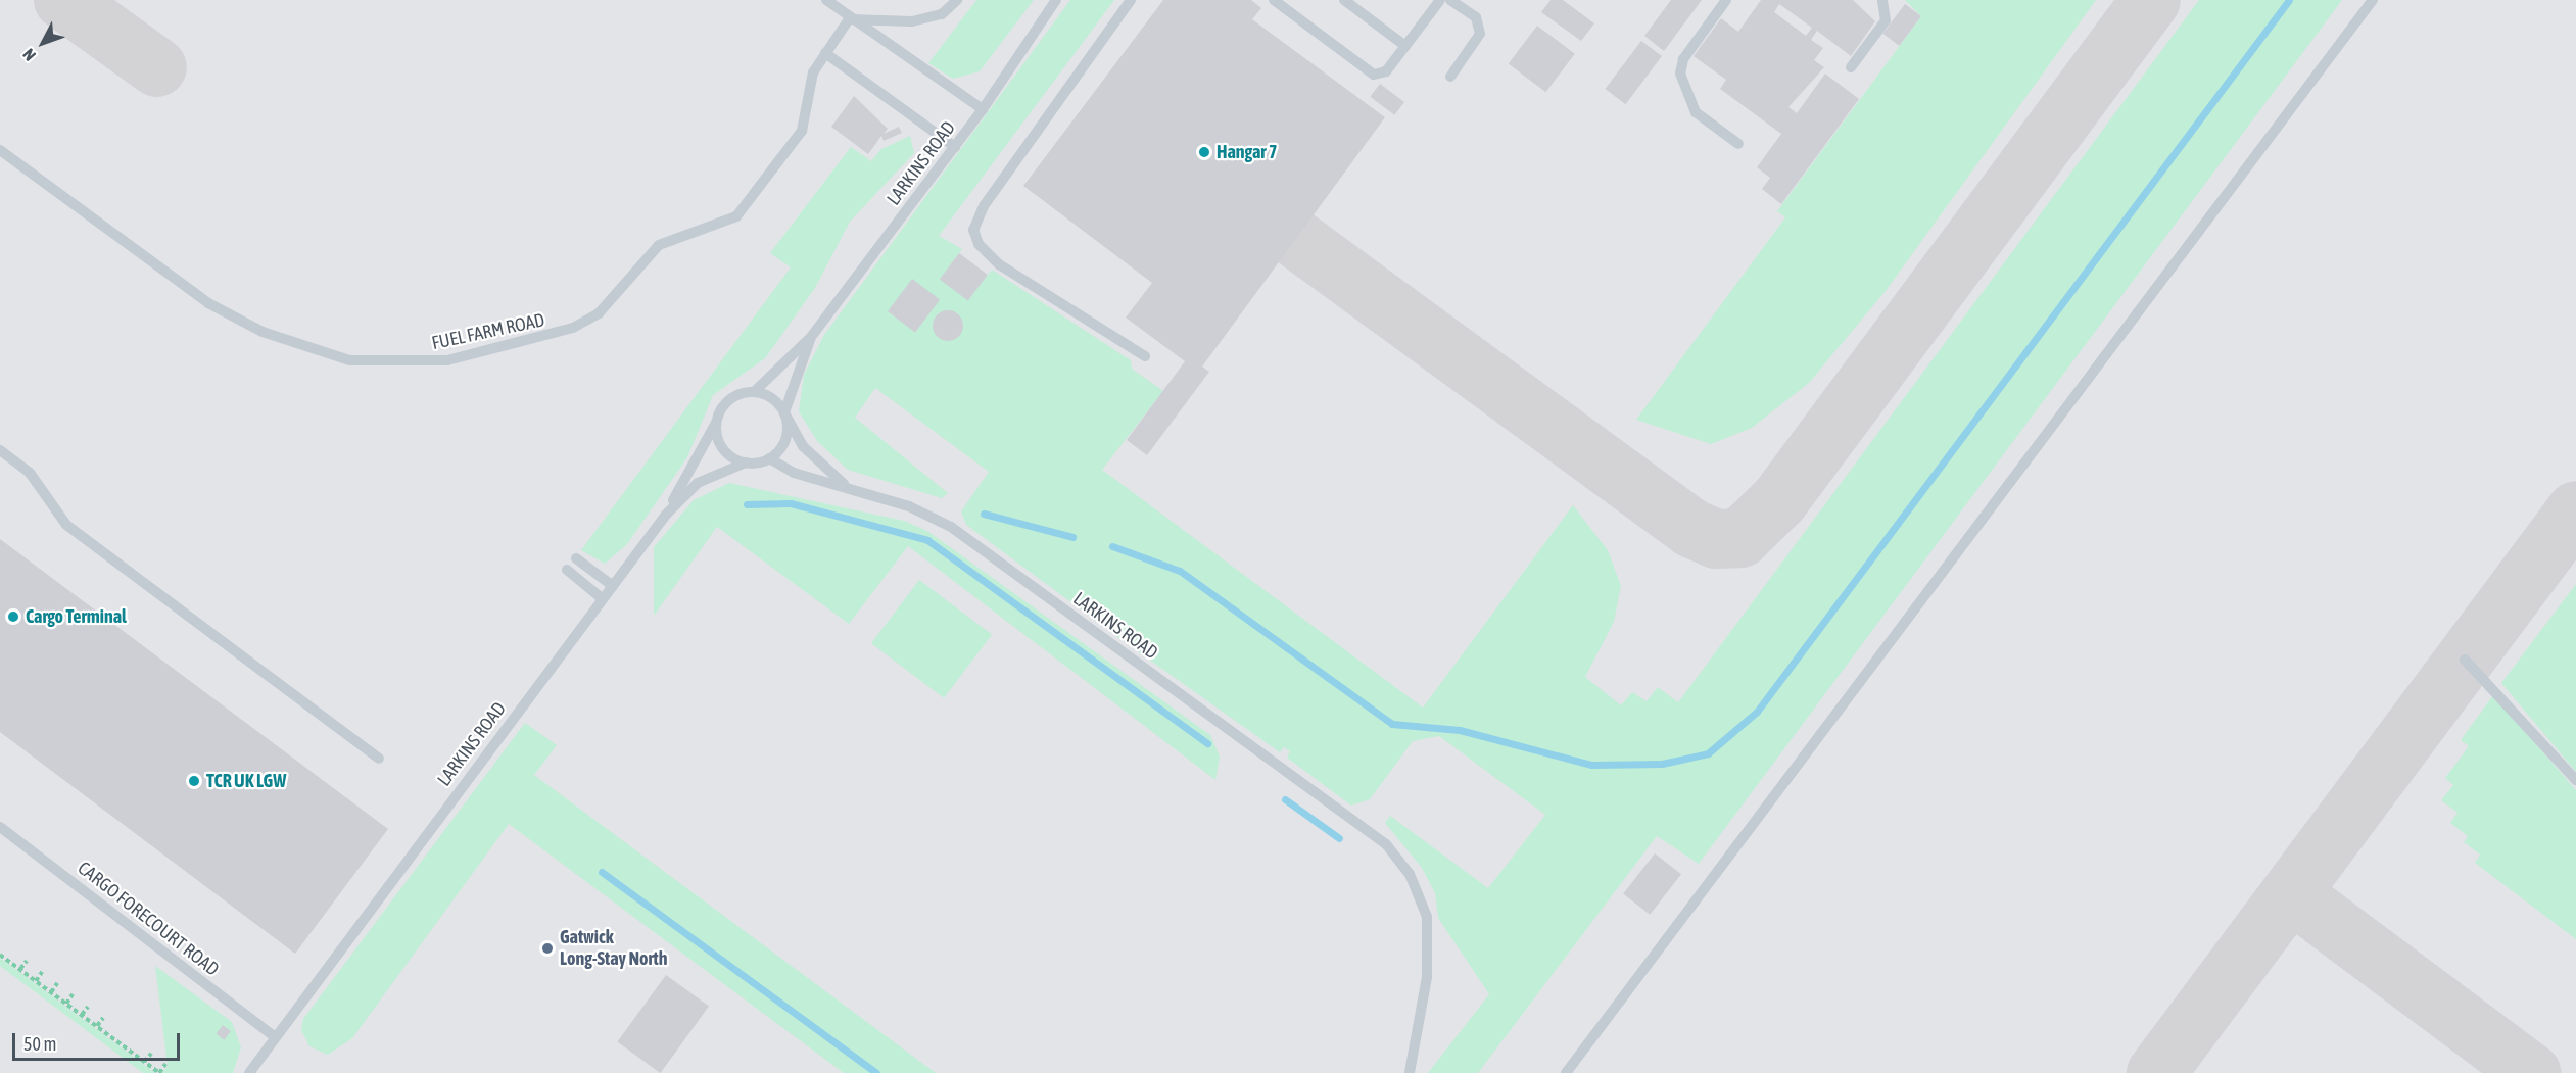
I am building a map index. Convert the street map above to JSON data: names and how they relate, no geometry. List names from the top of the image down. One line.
{"streets":{"lane":["LARKINS ROAD","FUEL FARM ROAD","CARGO FORECOURT ROAD"]},"crossings":[["LARKINS ROAD","CARGO FORECOURT ROAD"]],"places":["Hangar 7","Cargo Terminal","TCR UK LGW","Gatwick Long-Stay North"],"scale_bar":"50 m","north":"bottom left"}
